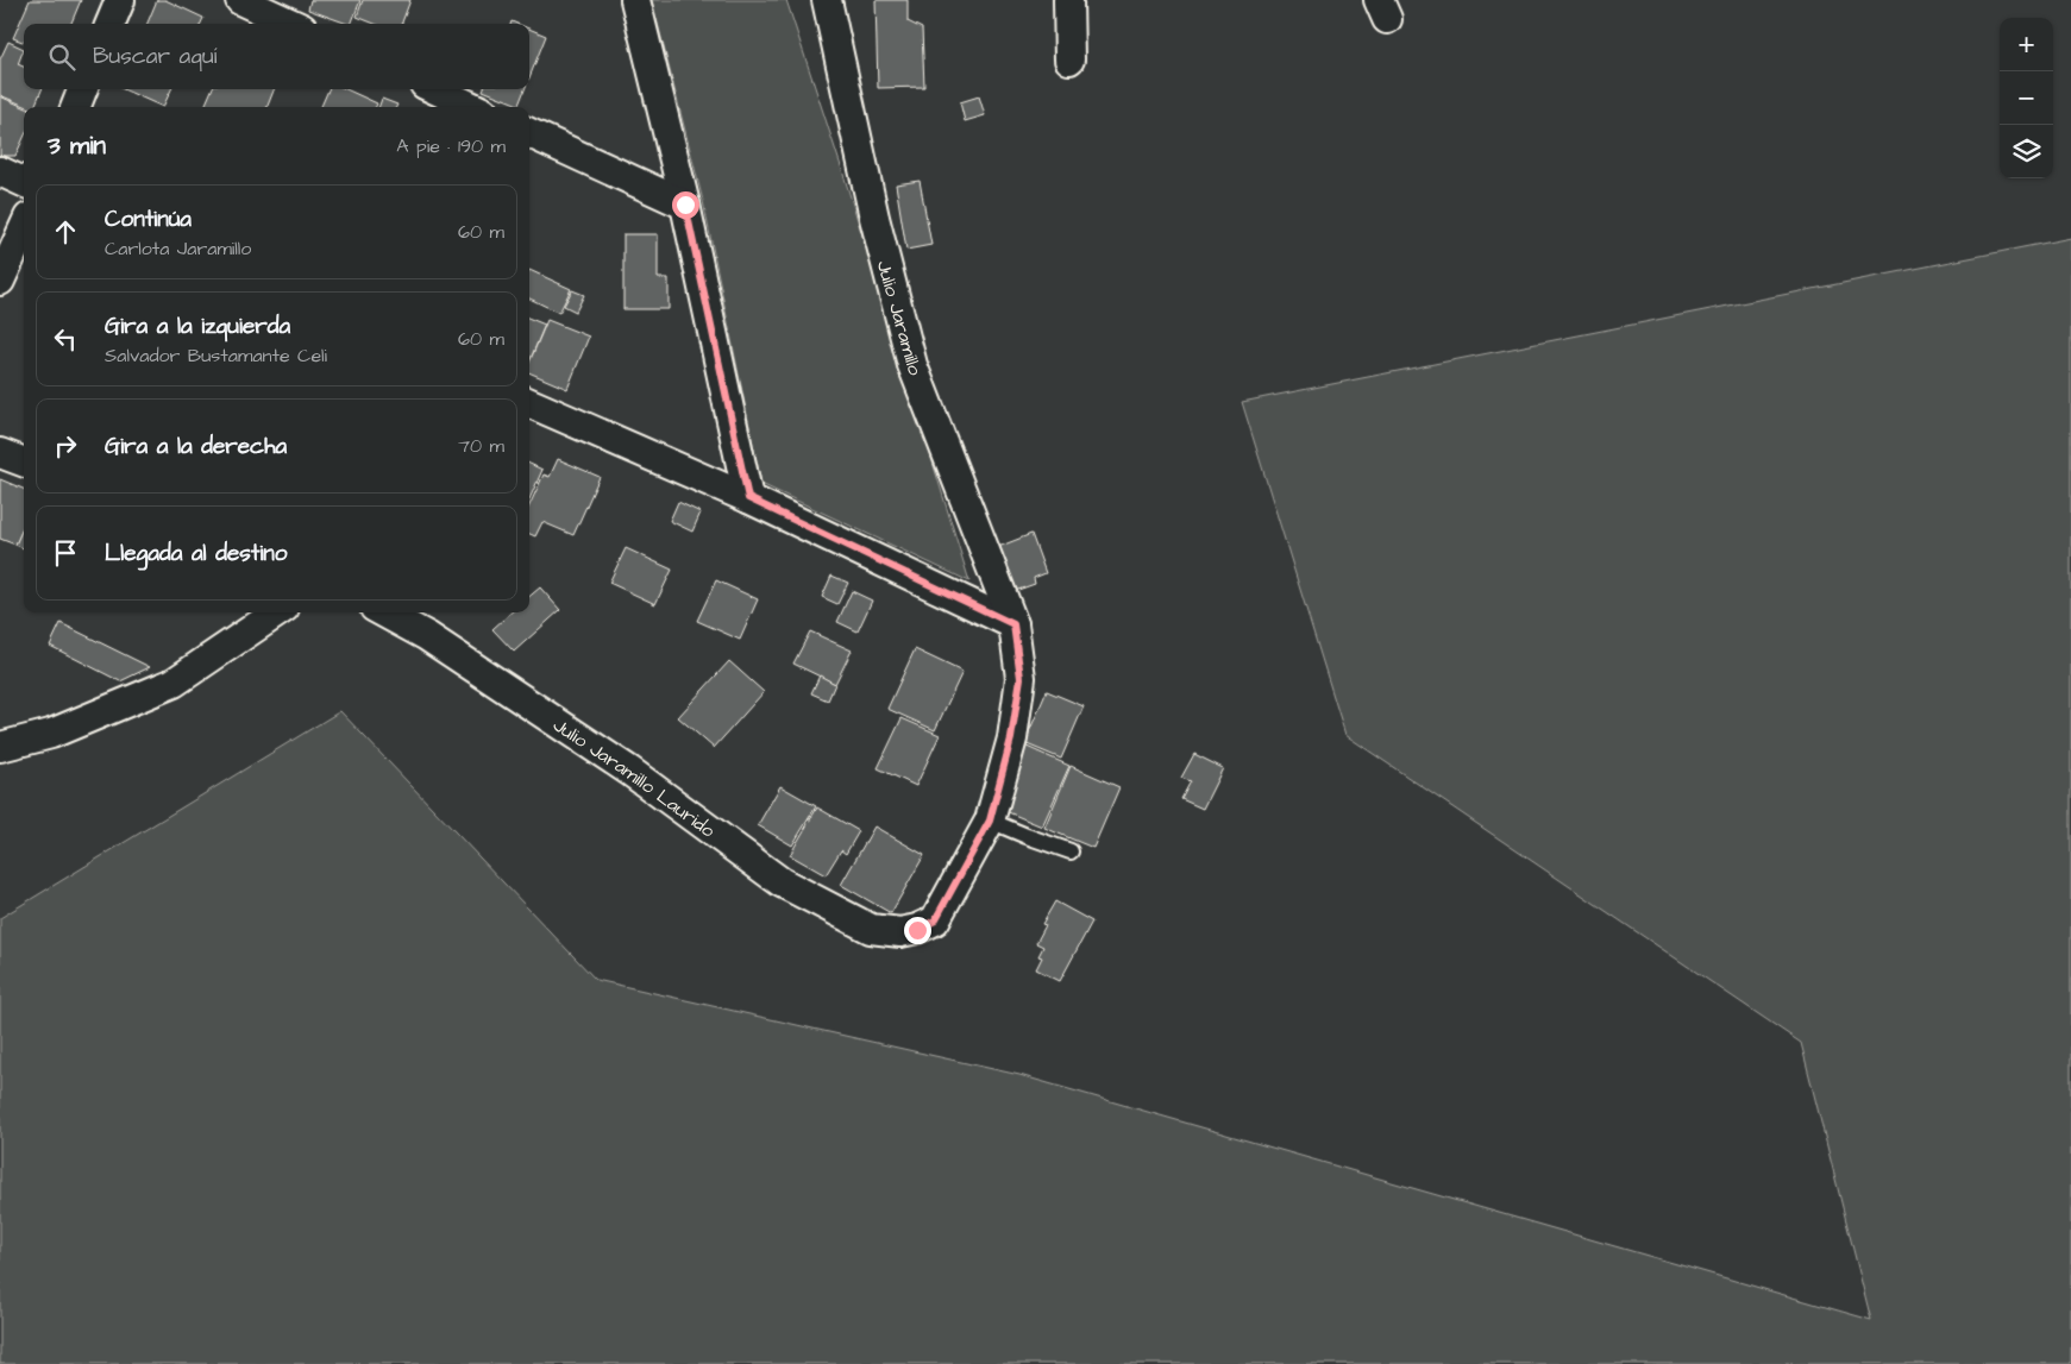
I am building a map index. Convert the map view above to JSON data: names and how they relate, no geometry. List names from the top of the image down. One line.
{"streets":{"street":["Julio Jaramillo","Julio Jaramillo Laurido"]},"crossings":[["Julio Jaramillo","Julio Jaramillo Laurido"]],"page":{"map_buttons":["+","−"],"search":"Buscar aquí","heading":["3 min","A pie · 190 m"],"list":[["Continúa","Carlota Jaramillo","60 m"],["Gira a la izquierda","Salvador Bustamante Celi","60 m"],["Gira a la derecha","70 m"],"Llegada al destino"]}}
